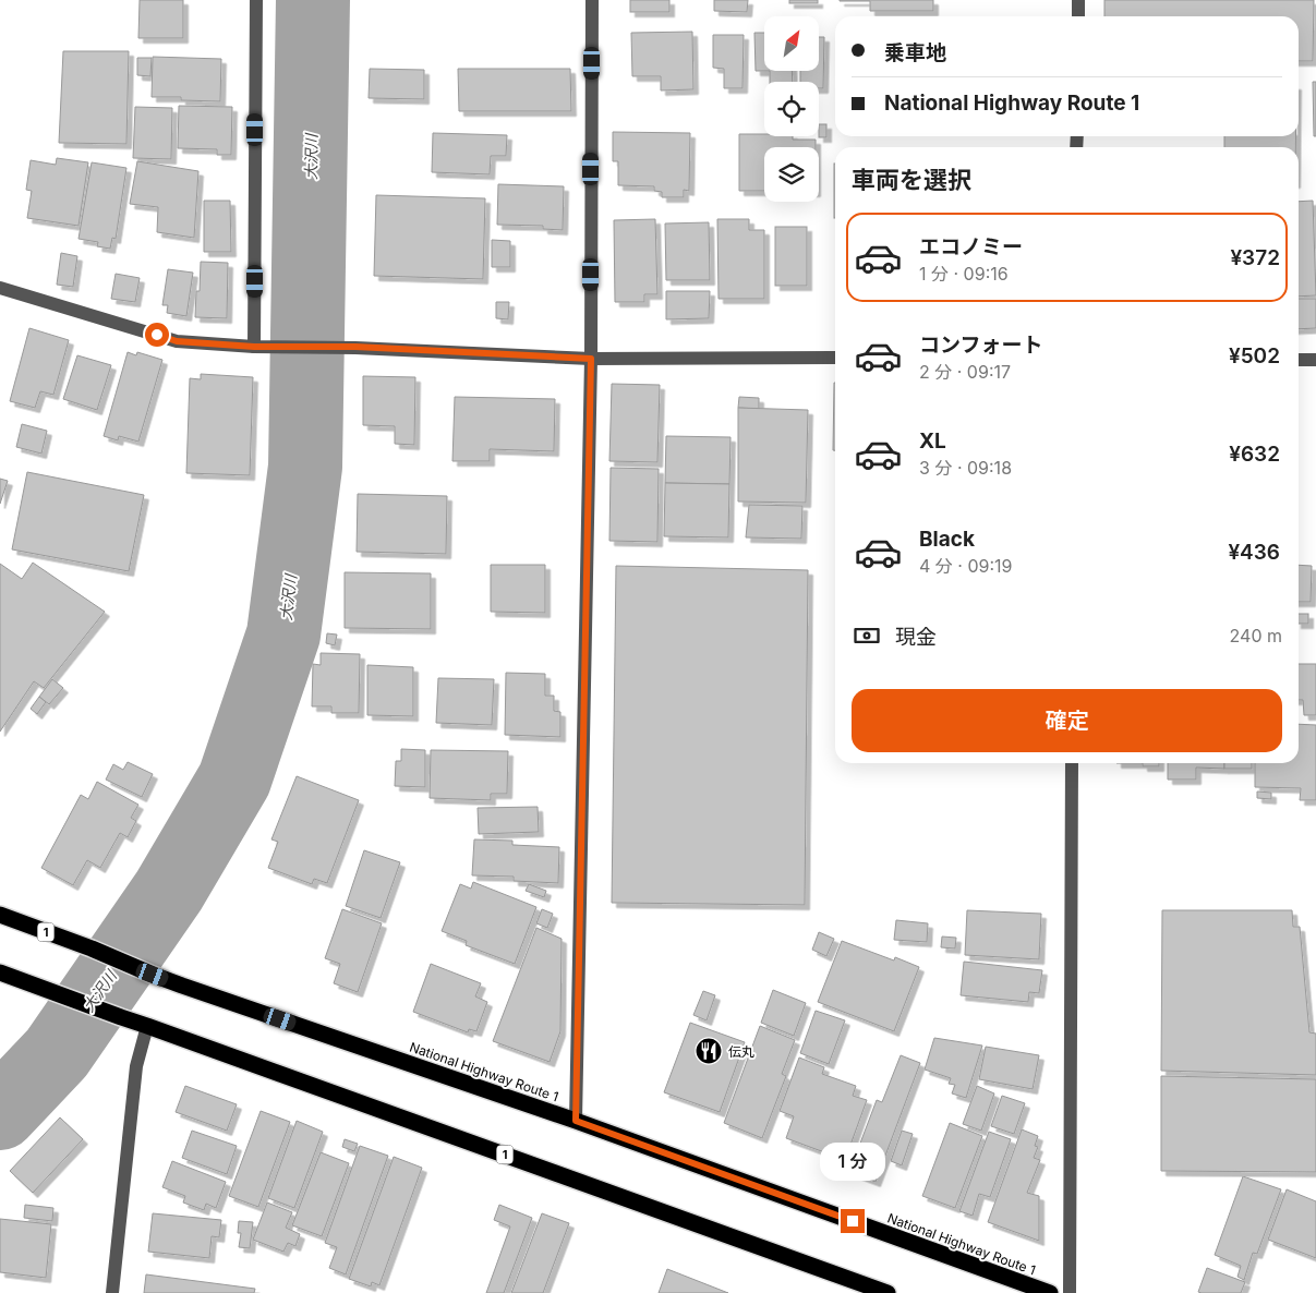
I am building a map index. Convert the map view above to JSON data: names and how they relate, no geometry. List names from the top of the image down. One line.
{"streets":{"highway":["1","National Highway Route 1"]},"water":["大沢川"],"places":{"restaurant":["伝丸"]},"north":"top right","page":{"banner":["乗車地","National Highway Route 1"],"heading":"車両を選択","list":[{"name":"エコノミー","note":"1 分 · 09:16","value":"¥372"},{"name":"コンフォート","note":"2 分 · 09:17","value":"¥502"},{"name":"XL","note":"3 分 · 09:18","value":"¥632"},{"name":"Black","note":"4 分 · 09:19","value":"¥436"}],"pay":["現金","240 m"],"buttons":"確定","bubble":"1 分"}}
